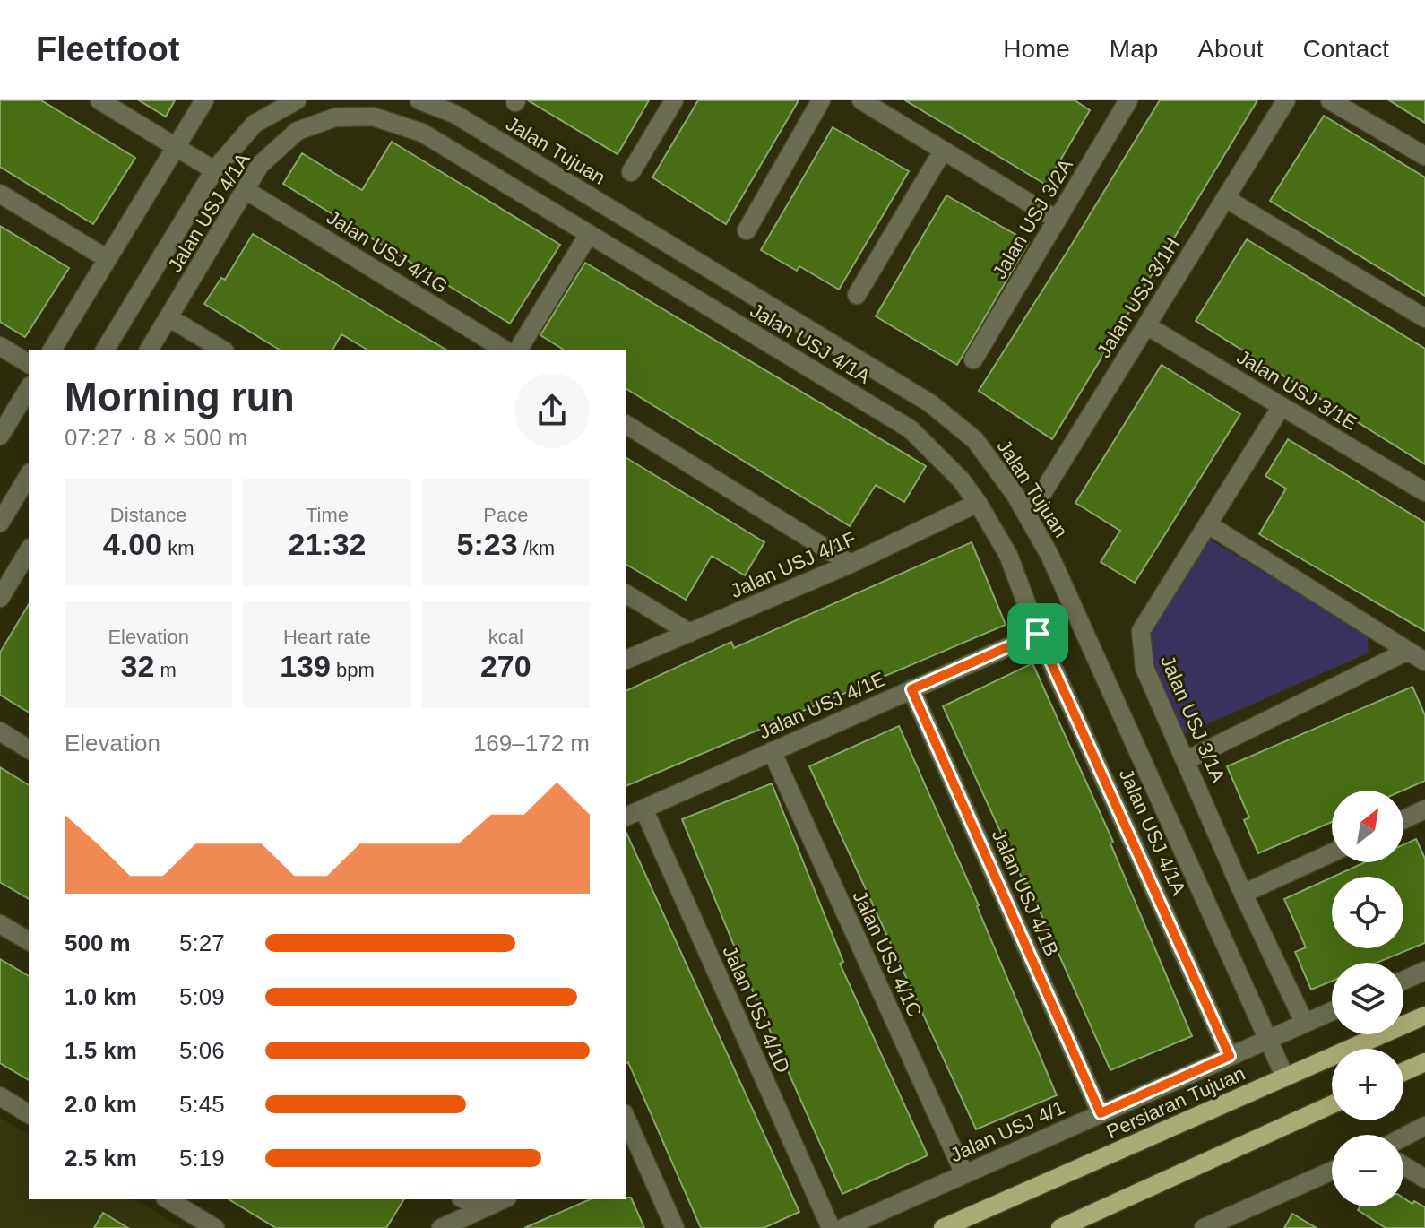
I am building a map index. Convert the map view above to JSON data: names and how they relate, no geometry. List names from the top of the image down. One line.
{"streets":{"main road":["Persiaran Tujuan"],"street":["Jalan Tujuan","Jalan USJ 4/1A","Jalan USJ 3/2A","Jalan USJ 4/1G","Jalan USJ 3/1H","Jalan USJ 3/1E","Jalan USJ 4/1F","Jalan USJ 4/1E","Jalan USJ 3/1A","Jalan USJ 4/1B","Jalan USJ 4/1C","Jalan USJ 4/1D","Jalan USJ 4/1"]},"crossings":[["Jalan Tujuan","Jalan USJ 3/1H"],["Jalan Tujuan","Persiaran Tujuan"],["Jalan Tujuan","Jalan USJ 4/1"],["Jalan USJ 4/1A","Jalan USJ 4/1G"],["Jalan USJ 4/1A","Jalan USJ 4/1F"],["Jalan USJ 4/1A","Jalan USJ 4/1E"],["Jalan USJ 4/1A","Jalan USJ 4/1"],["Jalan USJ 3/1H","Jalan USJ 3/1E"],["Jalan USJ 3/1E","Jalan USJ 3/1A"],["Jalan USJ 4/1E","Jalan USJ 4/1B"],["Jalan USJ 4/1E","Jalan USJ 4/1C"],["Jalan USJ 4/1E","Jalan USJ 4/1D"],["Jalan USJ 3/1A","Jalan USJ 4/1"],["Jalan USJ 4/1B","Jalan USJ 4/1"],["Jalan USJ 4/1C","Jalan USJ 4/1"]],"north":"top right","page":{"header":"Fleetfoot","nav":["Home","Map","About","Contact"],"heading":["Morning run","07:27 · 8 × 500 m"],"stats":[["Distance","4.00 km"],["Time","21:32"],["Pace","5:23 /km"],["Elevation","32 m"],["Heart rate","139 bpm"],["kcal","270"]],"chart":["Elevation","169–172 m"],"map_buttons":["+","−"],"list":[{"name":"500 m","note":"5:27"},{"name":"1.0 km","note":"5:09"},{"name":"1.5 km","note":"5:06"},{"name":"2.0 km","note":"5:45"},{"name":"2.5 km","note":"5:19"}]}}
